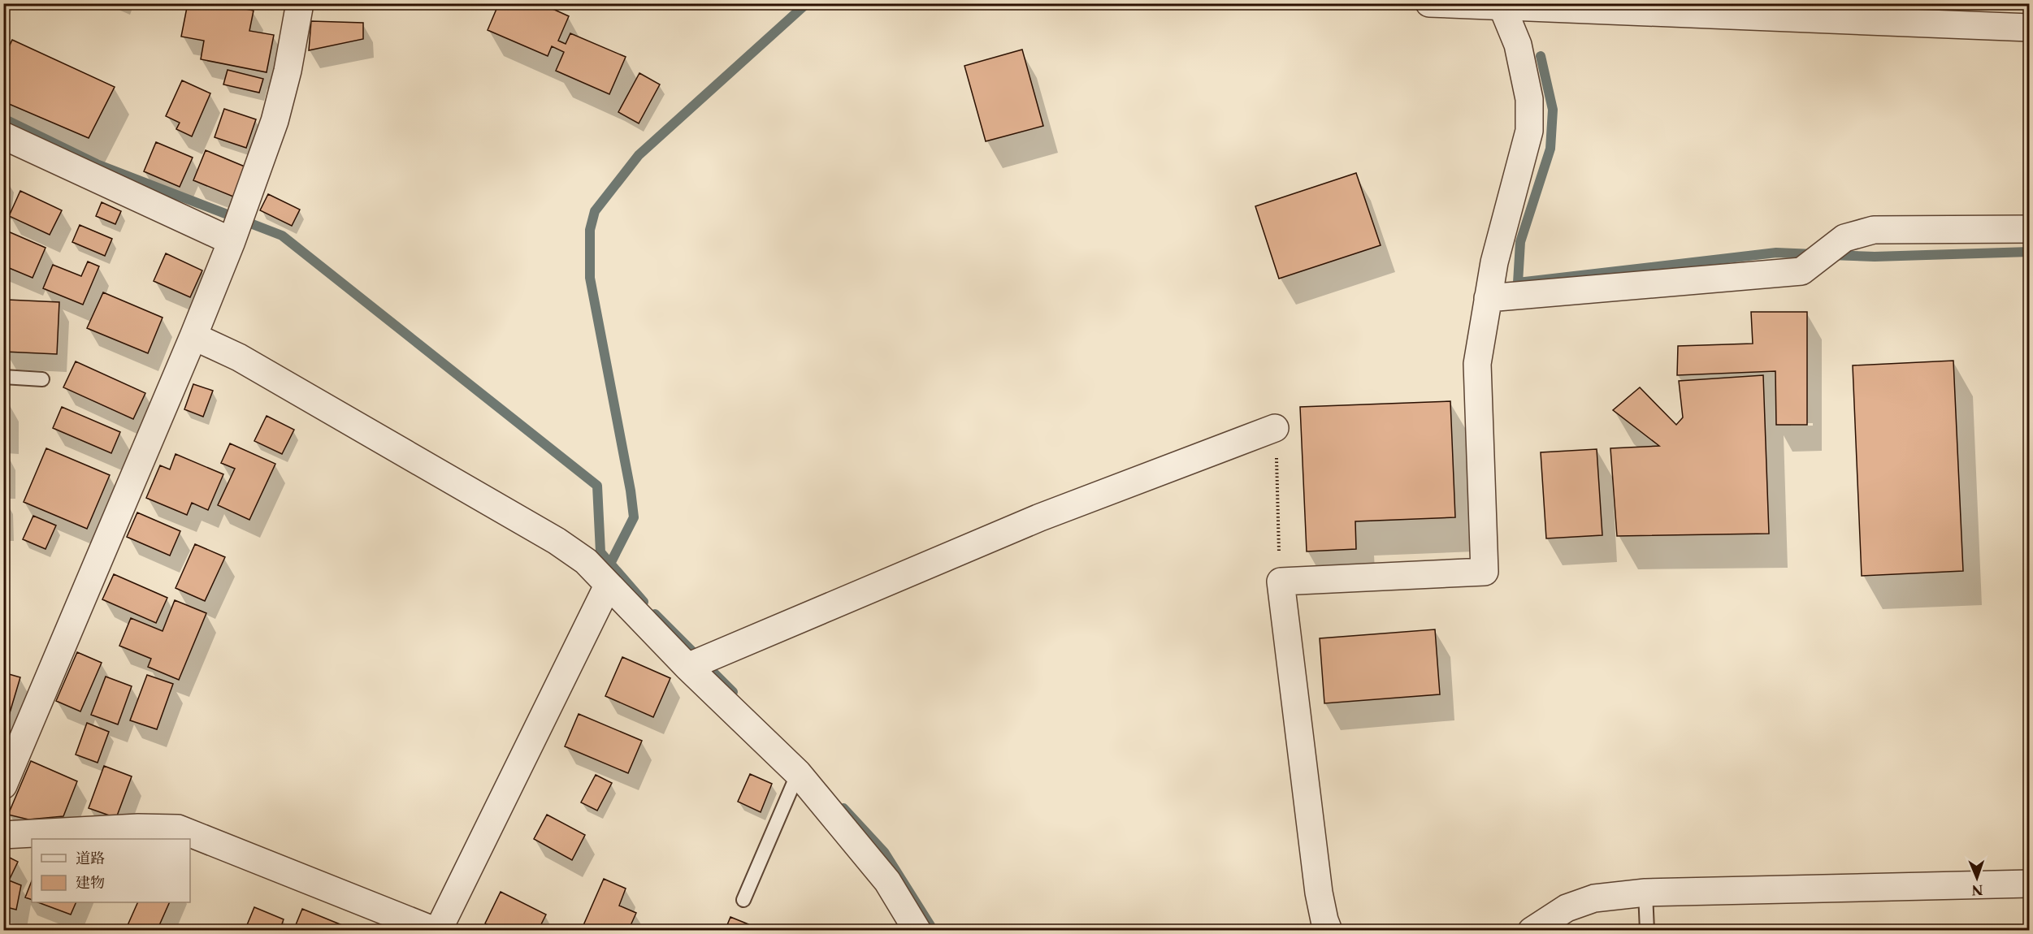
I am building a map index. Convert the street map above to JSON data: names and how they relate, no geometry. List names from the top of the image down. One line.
{"legend":["道路","建物"],"north":"bottom"}
